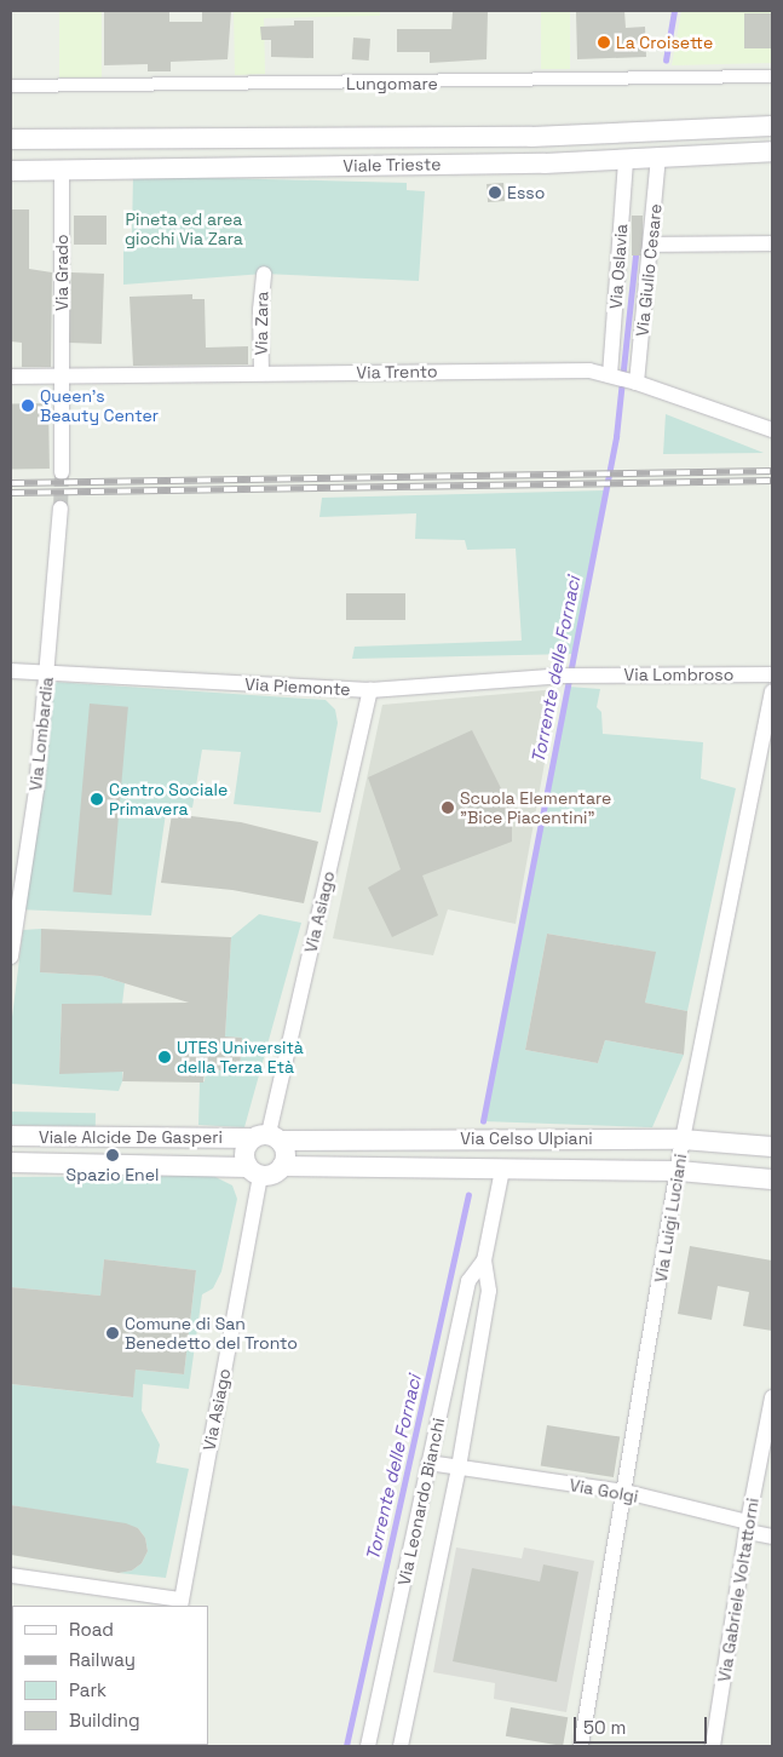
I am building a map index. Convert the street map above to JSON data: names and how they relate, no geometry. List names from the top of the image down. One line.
{"streets":{"street":["Lungomare","Viale Trieste","Via Oslavia","Via Giulio Cesare","Via Grado","Via Zara","Via Trento","Via Lombroso","Via Piemonte","Via Lombardia","Via Asiago","Viale Alcide De Gasperi","Via Celso Ulpiani","Via Luigi Luciani","Via Golgi","Via Leonardo Bianchi","Via Gabriele Voltattorni"]},"crossings":[["Viale Trieste","Via Oslavia"],["Viale Trieste","Via Giulio Cesare"],["Viale Trieste","Via Grado"],["Via Oslavia","Via Trento"],["Via Giulio Cesare","Via Trento"],["Via Grado","Via Trento"],["Via Zara","Via Trento"],["Via Lombroso","Via Piemonte"],["Via Piemonte","Via Lombardia"],["Via Piemonte","Via Asiago"],["Via Asiago","Viale Alcide De Gasperi"],["Via Asiago","Via Celso Ulpiani"],["Viale Alcide De Gasperi","Via Celso Ulpiani"],["Via Celso Ulpiani","Via Luigi Luciani"],["Via Celso Ulpiani","Via Leonardo Bianchi"],["Via Luigi Luciani","Via Golgi"],["Via Golgi","Via Leonardo Bianchi"],["Via Golgi","Via Gabriele Voltattorni"]],"water":["Torrente delle Fornaci"],"parks":["Pineta ed area giochi Via Zara"],"places":["La Croisette","Esso","Queen's Beauty Center","Centro Sociale Primavera","Scuola Elementare \"Bice Piacentini\"","UTES Università della Terza Età","Spazio Enel","Comune di San Benedetto del Tronto"],"legend":["Road","Railway","Park","Building"],"scale_bar":"50 m"}
